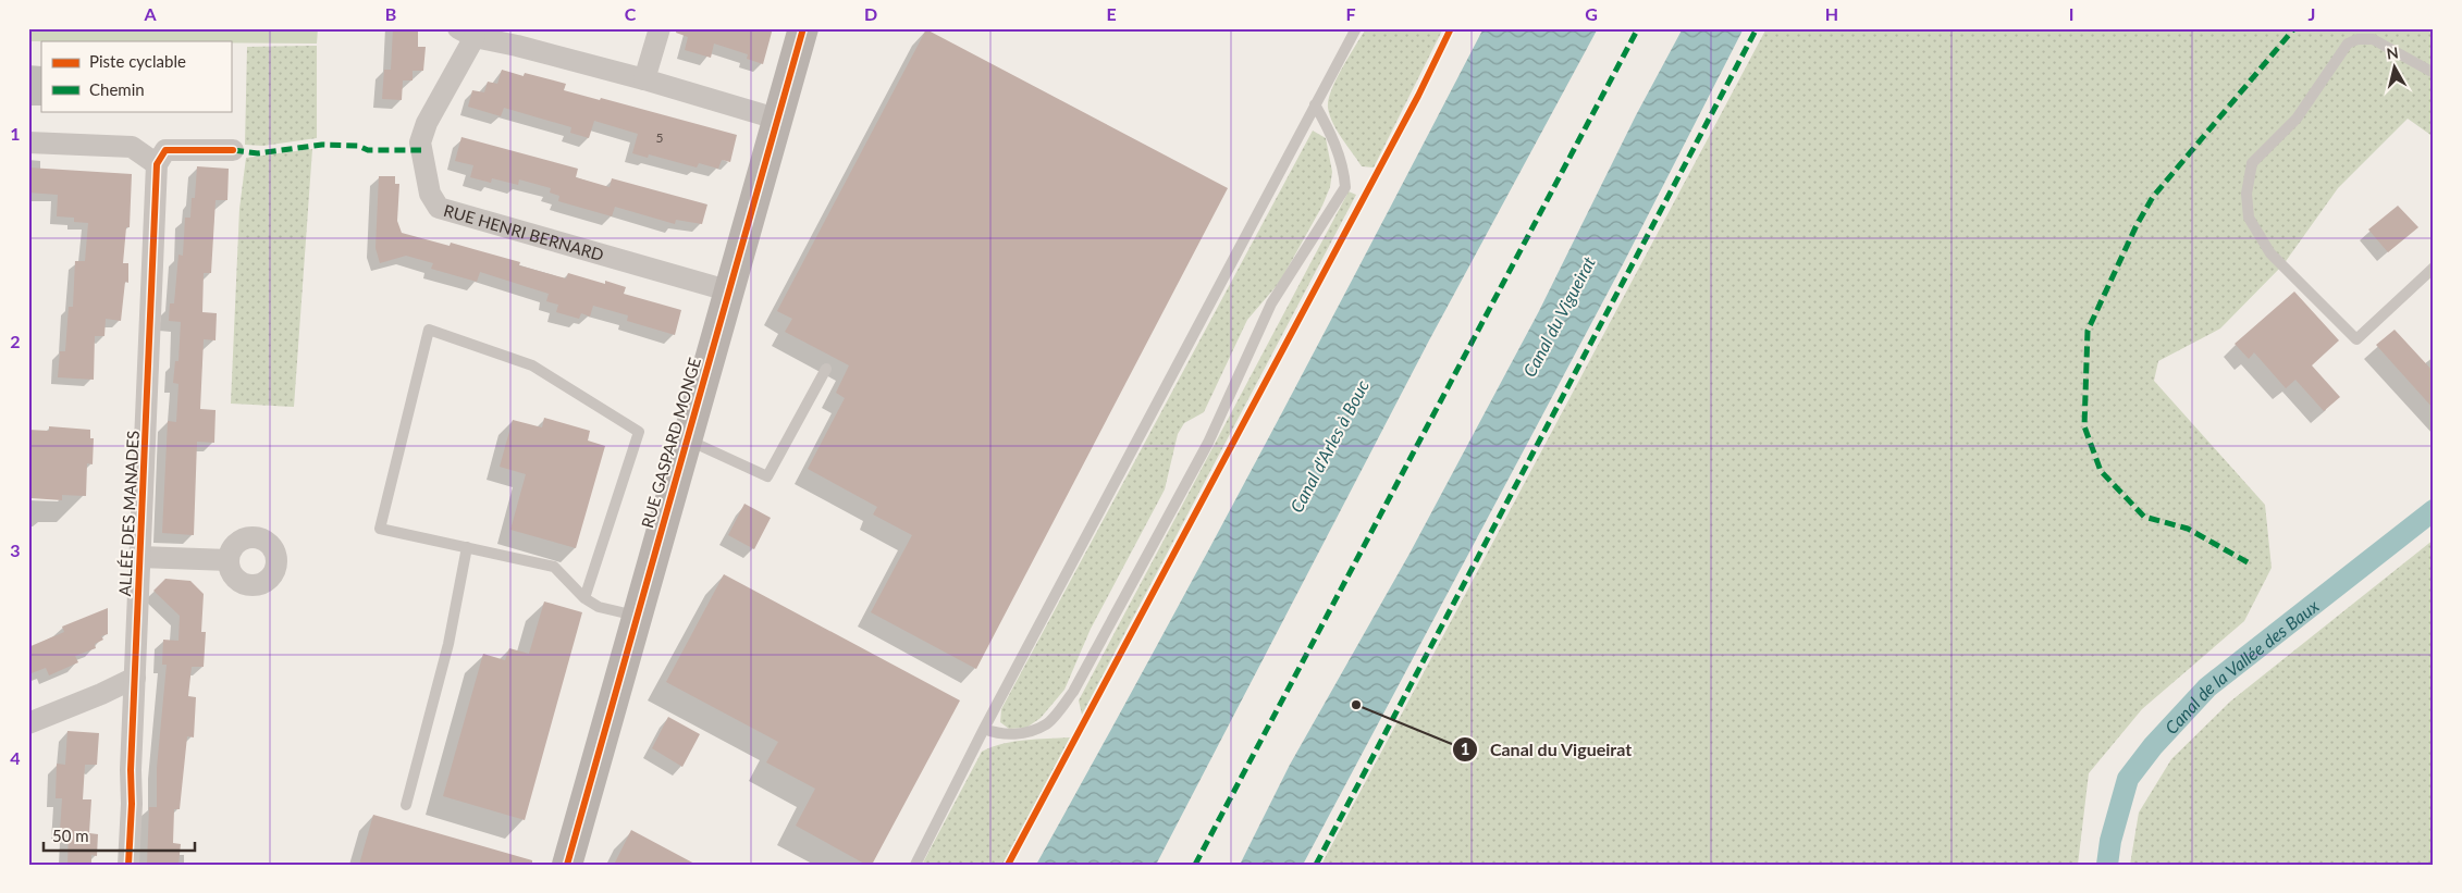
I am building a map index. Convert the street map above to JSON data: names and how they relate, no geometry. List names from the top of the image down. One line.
{"streets":{"street":["RUE HENRI BERNARD","RUE GASPARD MONGE","ALLÉE DES MANADES"]},"crossings":[["RUE HENRI BERNARD","RUE GASPARD MONGE"]],"water":["Canal du Vigueirat","Canal d'Arles à Bouc","Canal de la Vallée des Baux"],"places":["Canal du Vigueirat"],"house_numbers":["5"],"legend":["Piste cyclable","Chemin"],"scale_bar":"50 m","north":"top","grid":{"columns":["A","B","C","D","E","F","G","H","I","J"],"rows":["1","2","3","4"]}}
